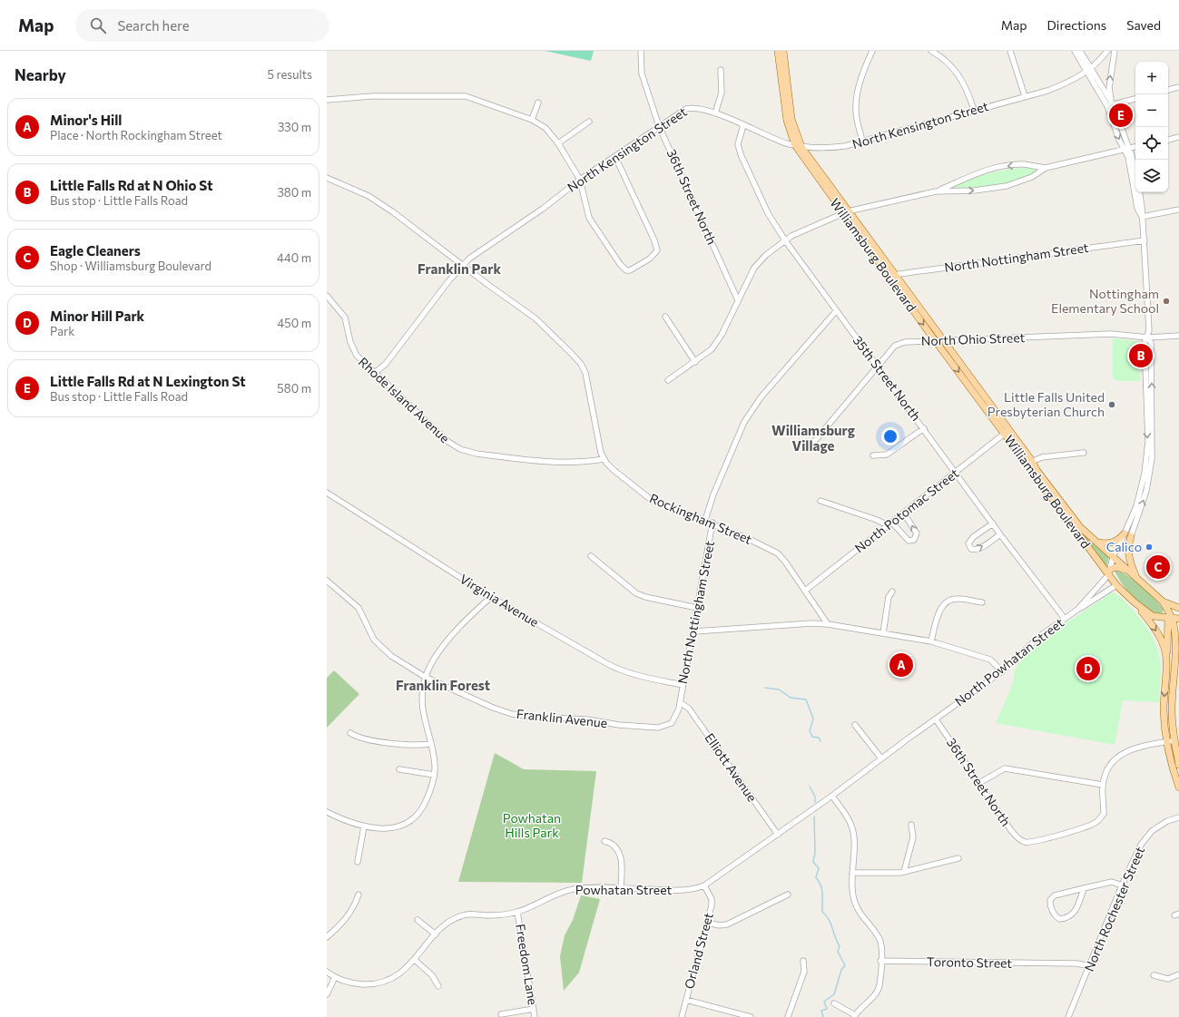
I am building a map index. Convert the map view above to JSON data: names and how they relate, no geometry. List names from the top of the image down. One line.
{"streets":{"main road":["Williamsburg Boulevard"],"street":["North Kensington Street","36th Street North","North Nottingham Street","North Ohio Street","35th Street North","Rhode Island Avenue","North Potomac Street","Rockingham Street","Virginia Avenue","North Powhatan Street","Franklin Avenue","Elliott Avenue","Powhatan Street","North Rochester Street","Orland Street","Toronto Street","Freedom Lane"]},"crossings":[["North Kensington Street","36th Street North"],["North Kensington Street","Williamsburg Boulevard"],["North Kensington Street","35th Street North"],["North Kensington Street","Rhode Island Avenue"],["North Kensington Street","Rockingham Street"],["36th Street North","North Powhatan Street"],["Williamsburg Boulevard","North Nottingham Street"],["Williamsburg Boulevard","North Ohio Street"],["Williamsburg Boulevard","North Potomac Street"],["Williamsburg Boulevard","North Powhatan Street"],["North Nottingham Street","Rockingham Street"],["North Nottingham Street","Virginia Avenue"],["North Nottingham Street","Franklin Avenue"],["North Nottingham Street","Elliott Avenue"],["North Ohio Street","35th Street North"],["35th Street North","North Potomac Street"],["35th Street North","North Powhatan Street"],["Rhode Island Avenue","Rockingham Street"],["North Potomac Street","Rockingham Street"],["North Powhatan Street","Powhatan Street"],["Franklin Avenue","Elliott Avenue"],["Elliott Avenue","Powhatan Street"],["Powhatan Street","Orland Street"],["Powhatan Street","Freedom Lane"],["North Rochester Street","Toronto Street"]],"districts":["Franklin Park","Williamsburg Village","Franklin Forest"],"parks":["Powhatan Hills Park"],"places":["Nottingham Elementary School","Little Falls United Presbyterian Church","Calico"],"page":{"header":"Map","search":"Search here","nav":["Map","Directions","Saved"],"heading":["Nearby","5 results"],"map_buttons":["+","−"],"list":[{"mark":"A","name":"Minor's Hill","note":"Place · North Rockingham Street","value":"330 m"},{"mark":"B","name":"Little Falls Rd at N Ohio St","note":"Bus stop · Little Falls Road","value":"380 m"},{"mark":"C","name":"Eagle Cleaners","note":"Shop · Williamsburg Boulevard","value":"440 m"},{"mark":"D","name":"Minor Hill Park","note":"Park","value":"450 m"},{"mark":"E","name":"Little Falls Rd at N Lexington St","note":"Bus stop · Little Falls Road","value":"580 m"}],"pins":["E","B","C","A","D"]}}
